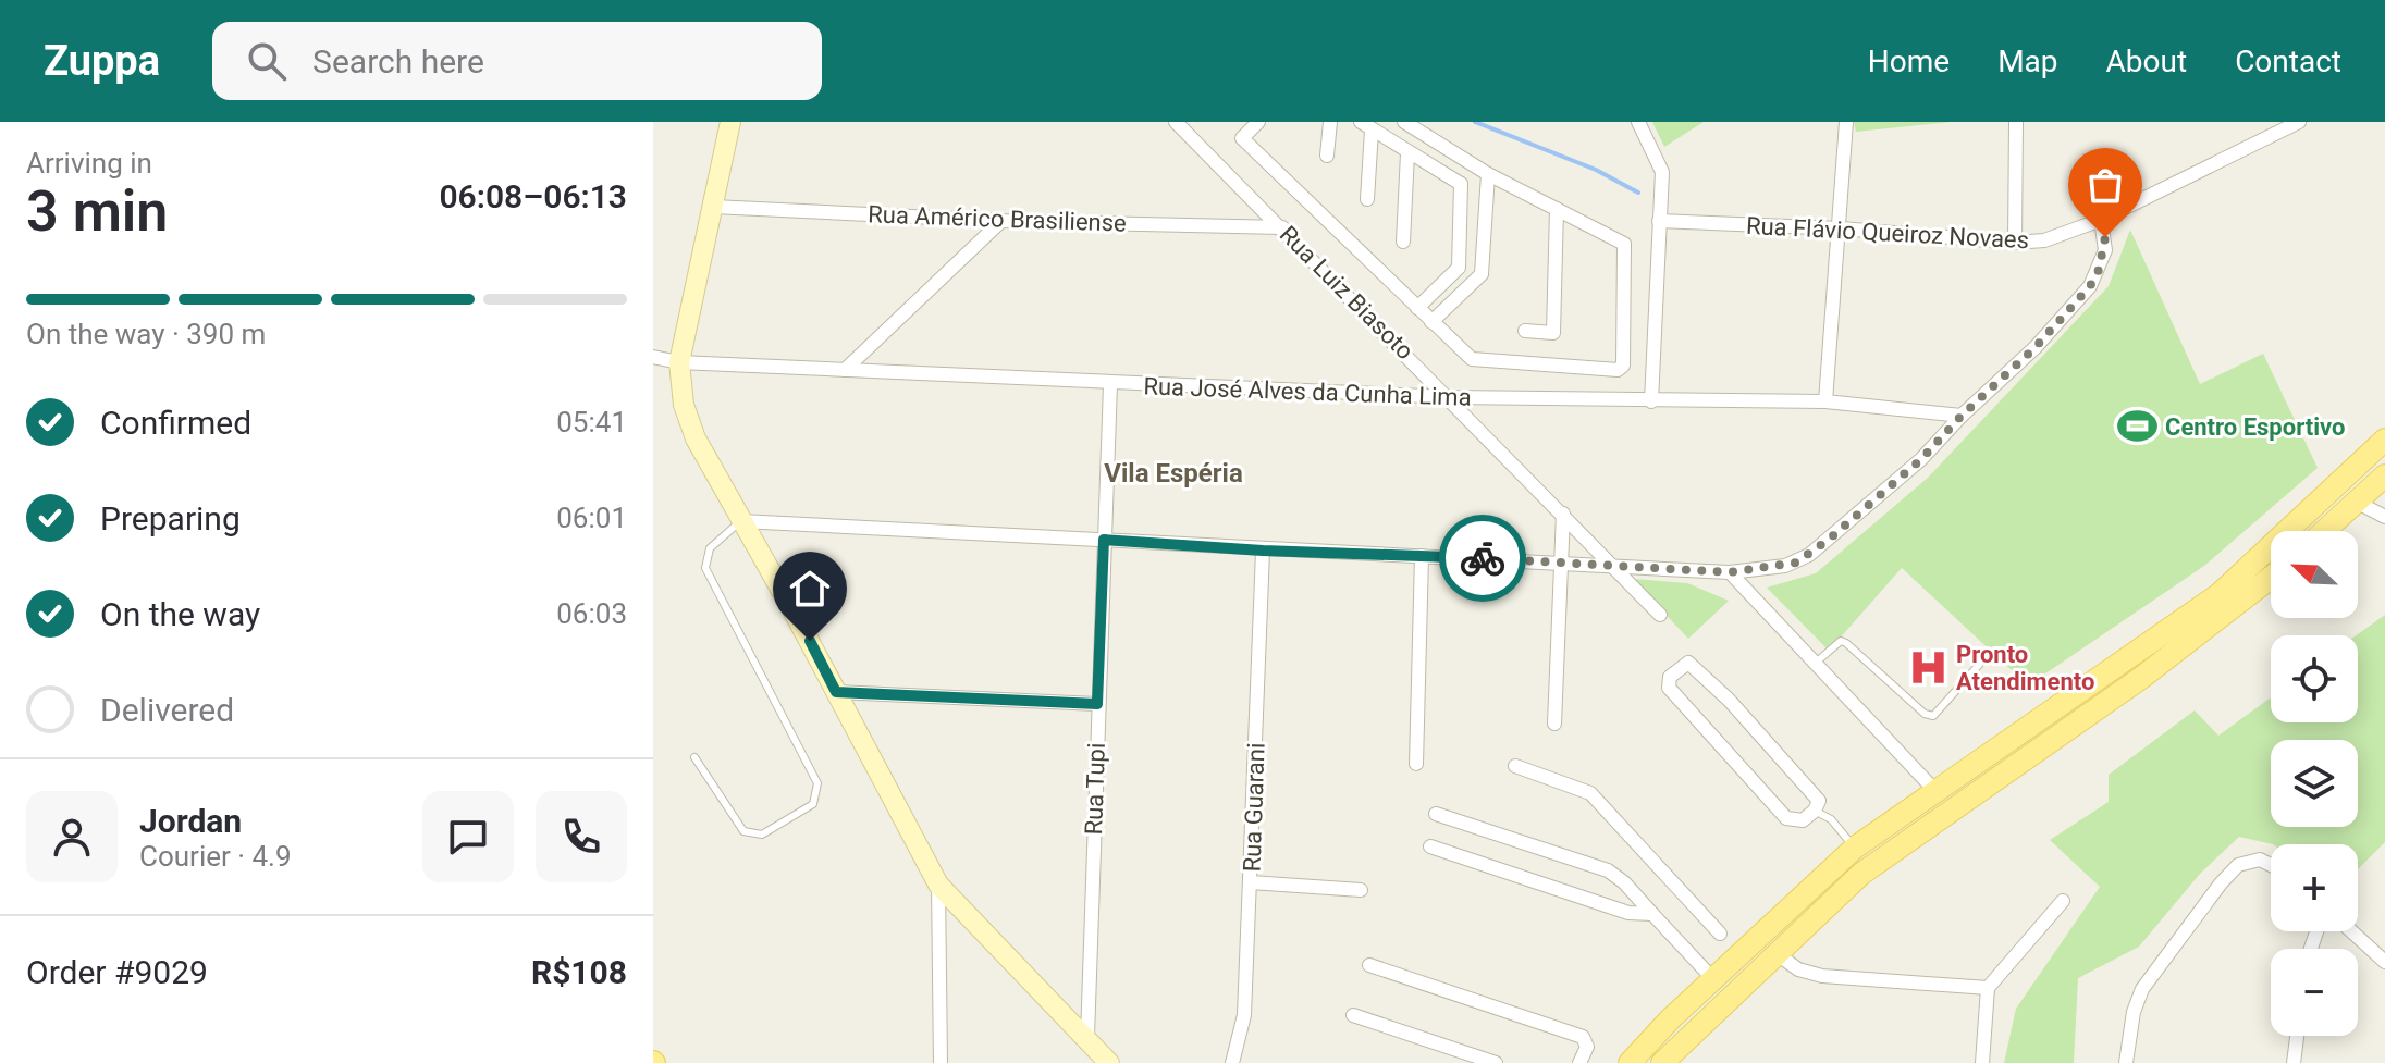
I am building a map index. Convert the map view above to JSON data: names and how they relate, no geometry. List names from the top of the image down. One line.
{"streets":{"street":["Rua Américo Brasiliense","Rua Flávio Queiroz Novaes","Rua Luiz Biasoto","Rua José Alves da Cunha Lima","Rua Tupi","Rua Guarani"]},"crossings":[["Rua Américo Brasiliense","Rua Luiz Biasoto"],["Rua Luiz Biasoto","Rua José Alves da Cunha Lima"],["Rua José Alves da Cunha Lima","Rua Tupi"]],"districts":["Vila Espéria"],"places":{"sports":["Centro Esportivo"],"hospital":["Pronto Atendimento"]},"north":"top left","page":{"header":"Zuppa","search":"Search here","nav":["Home","Map","About","Contact"],"heading":["3 min","Arriving in","06:08–06:13"],"panel":["Jordan","Courier · 4.9","Order #9029","R$108"],"bar":"On the way · 390 m","list":[["Confirmed","05:41"],["Preparing","06:01"],["On the way","06:03"],"Delivered"],"map_buttons":["+","−"]}}
